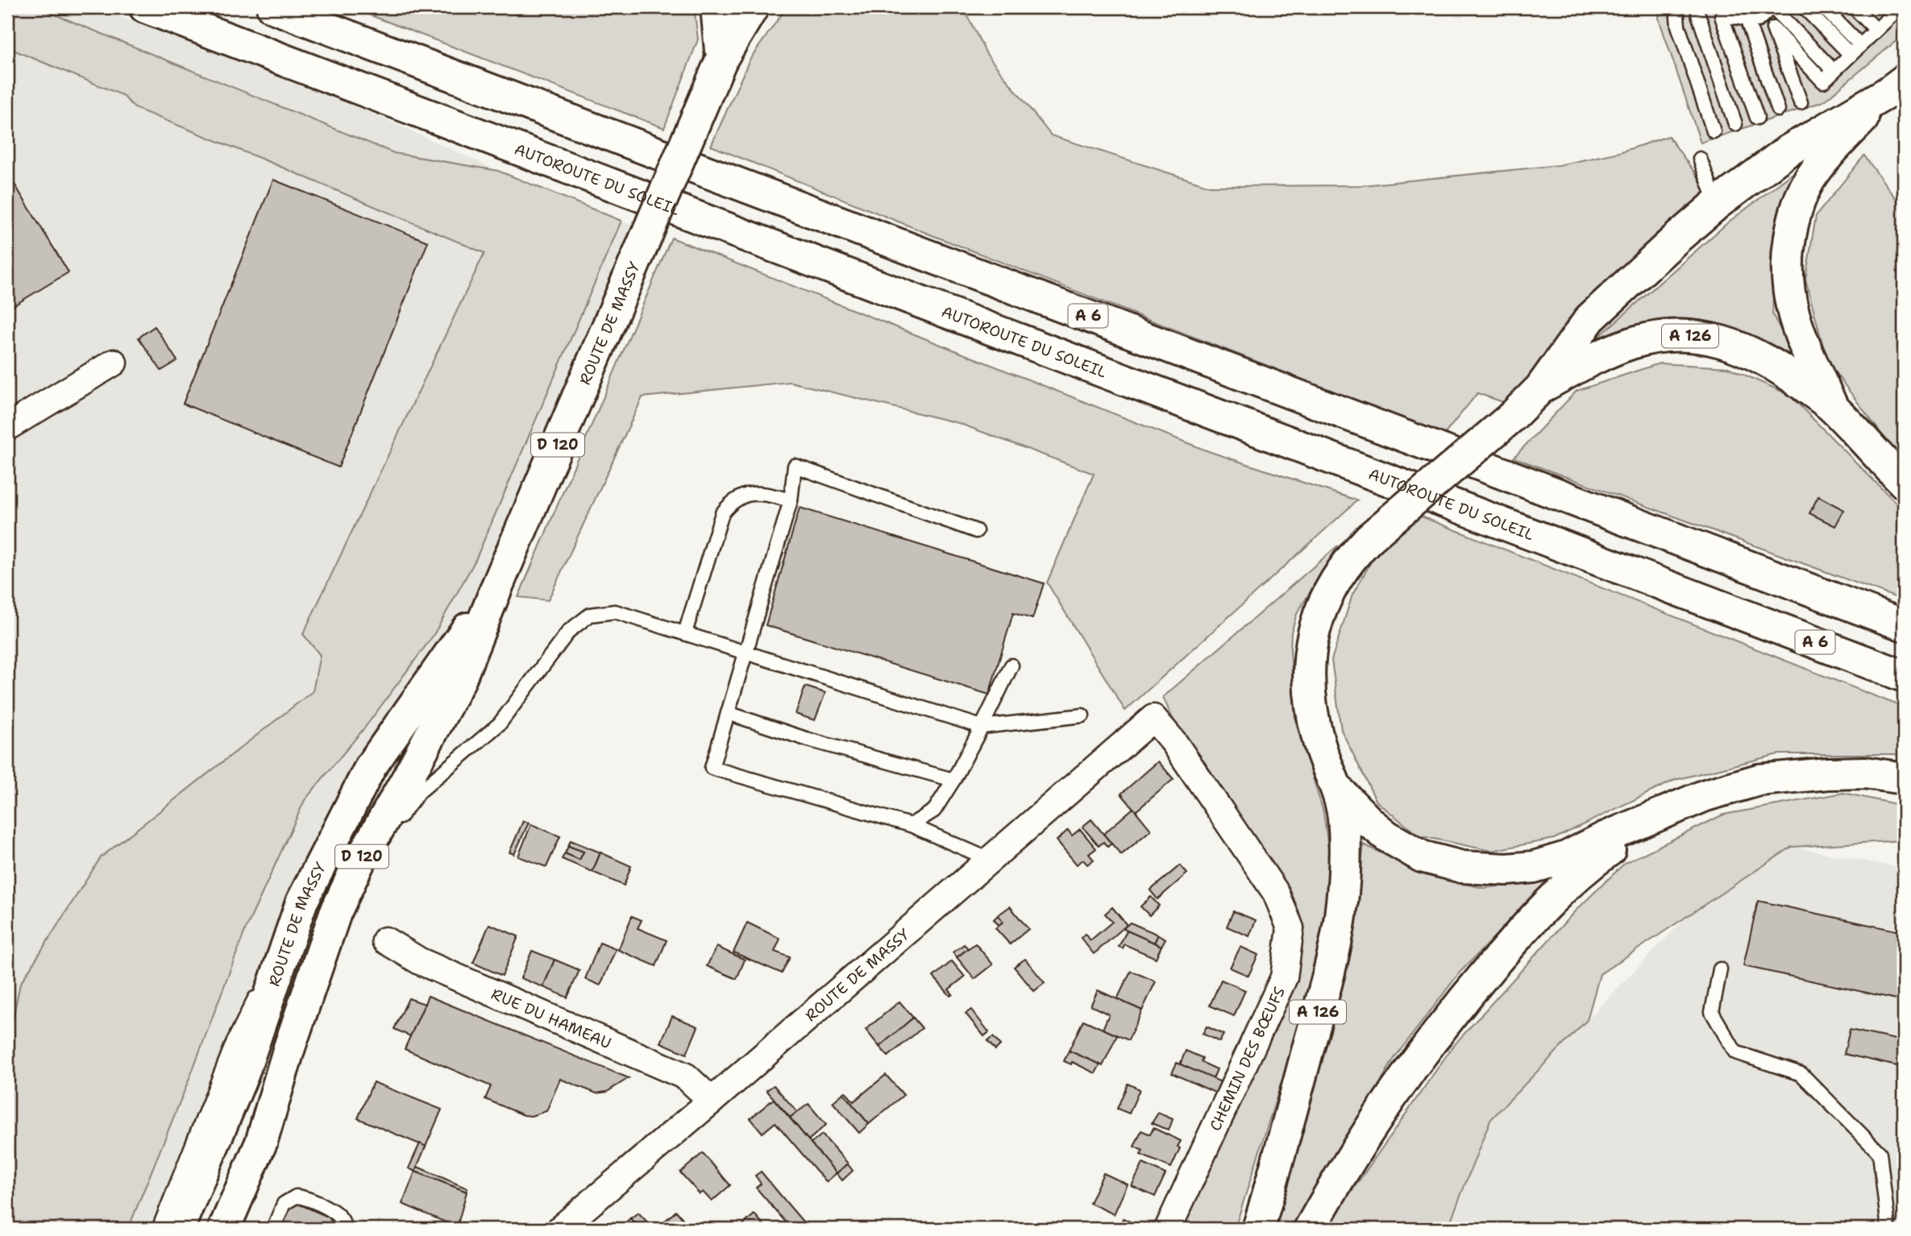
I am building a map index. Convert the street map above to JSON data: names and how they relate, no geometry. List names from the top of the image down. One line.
{"streets":{"main road":["AUTOROUTE DU SOLEIL","A 6","ROUTE DE MASSY","A 126","D 120"],"street":["RUE DU HAMEAU","CHEMIN DES BŒUFS"]},"crossings":[["ROUTE DE MASSY","D 120"],["ROUTE DE MASSY","RUE DU HAMEAU"],["ROUTE DE MASSY","CHEMIN DES BŒUFS"]]}
